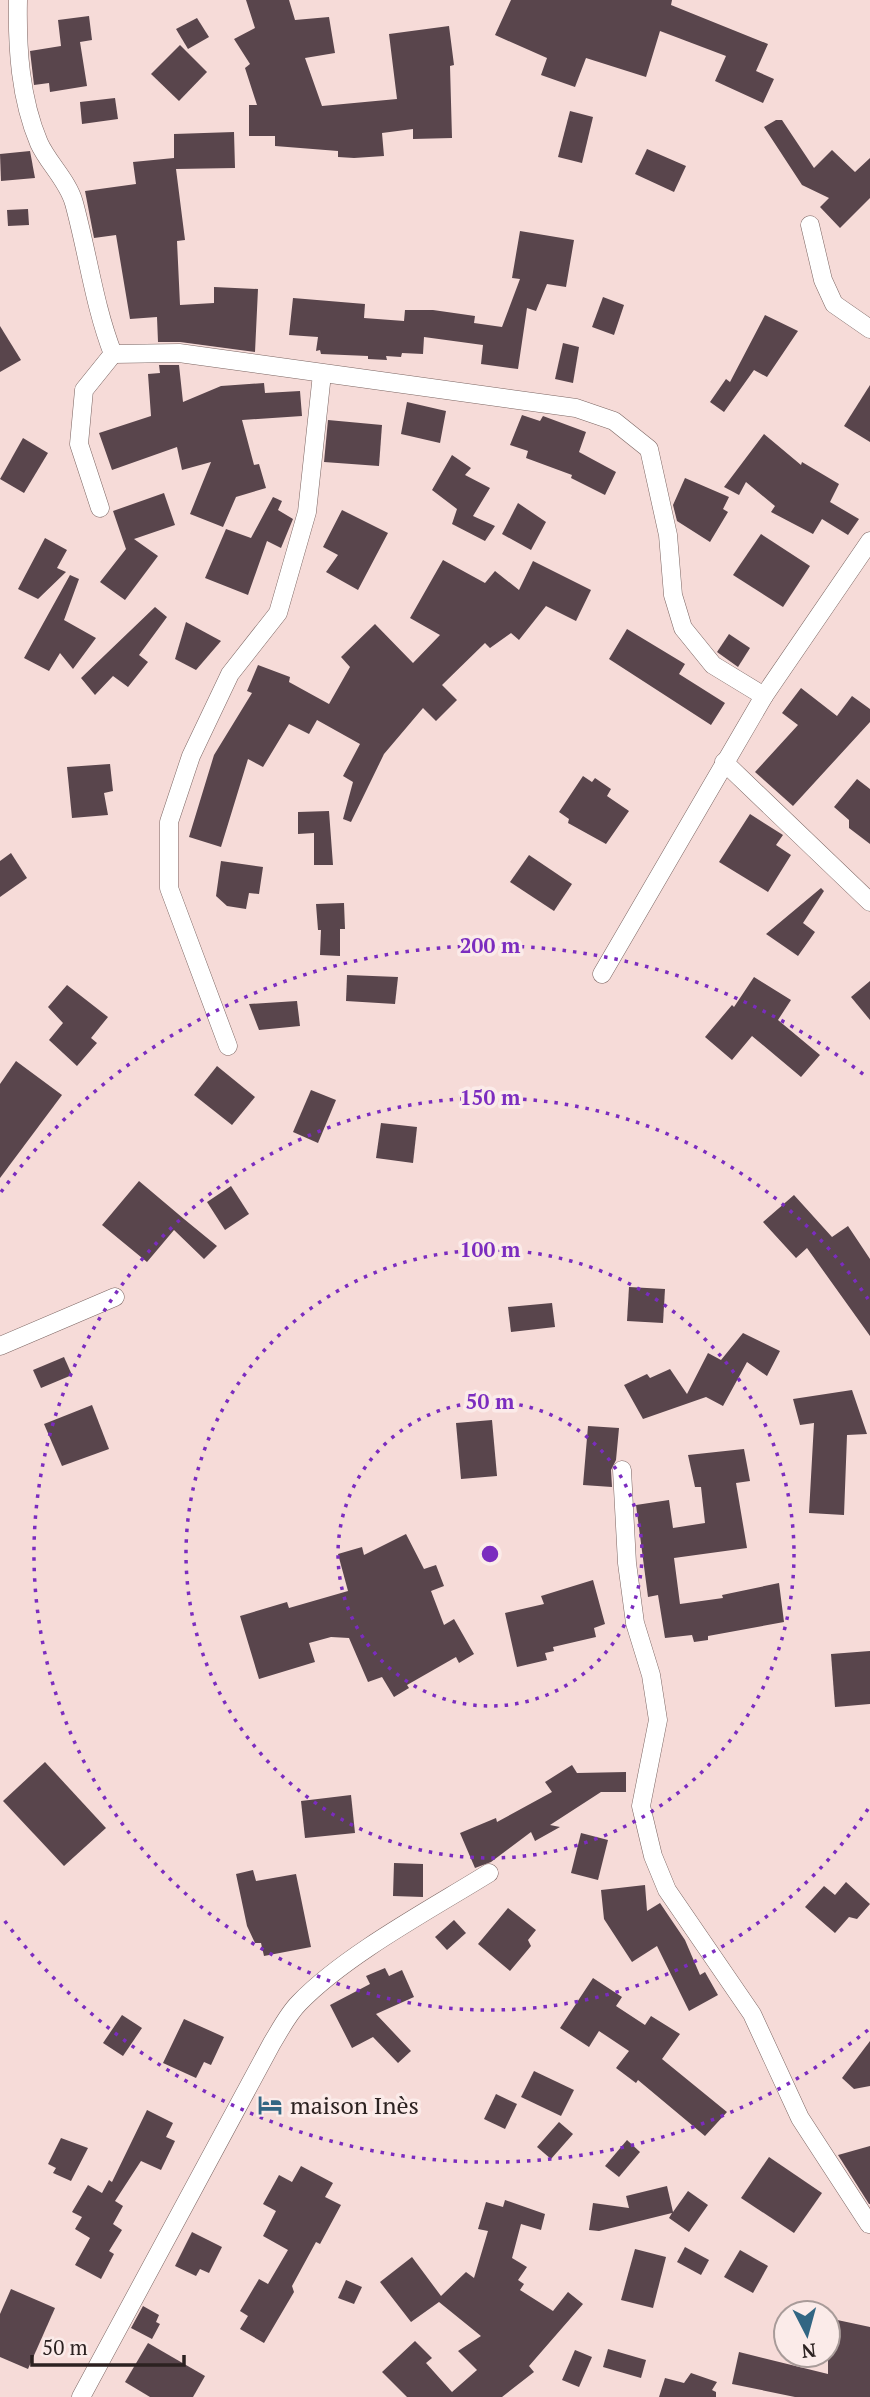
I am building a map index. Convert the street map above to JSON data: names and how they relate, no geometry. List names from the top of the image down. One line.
{"places":{"hotel":["maison Inès"]},"scale_bar":"50 m","north":"bottom","rings":["200 m","150 m","100 m","50 m"]}
